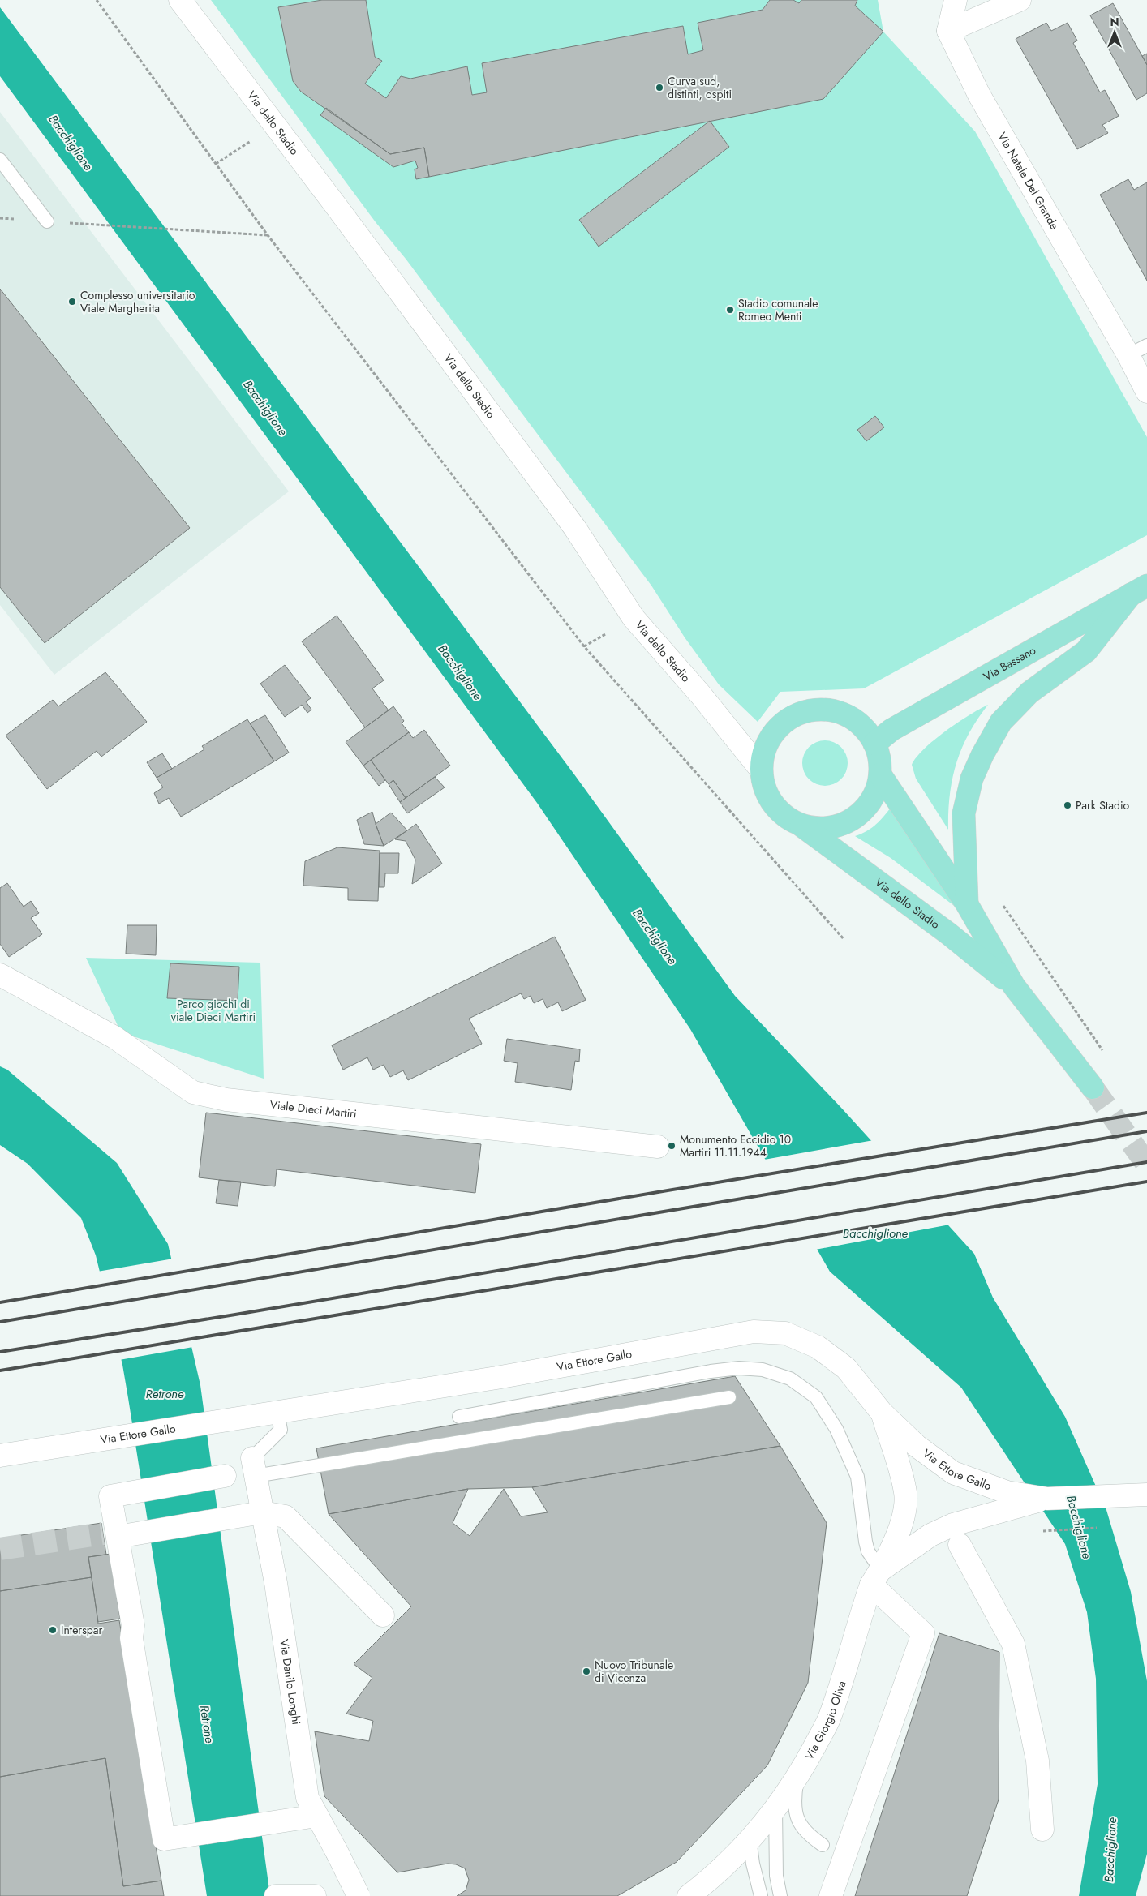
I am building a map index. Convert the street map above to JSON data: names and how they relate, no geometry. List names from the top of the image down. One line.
{"streets":{"main road":["Via dello Stadio","Via Bassano"],"street":["Via Natale Del Grande","Viale Dieci Martiri","Via Ettore Gallo","Via Danilo Longhi","Via Giorgio Oliva"]},"crossings":[["Via dello Stadio","Via Bassano"],["Via Ettore Gallo","Via Giorgio Oliva"]],"water":["Bacchiglione","Retrone"],"parks":["Parco giochi di viale Dieci Martiri"],"places":["Curva sud, distinti, ospiti","Complesso universitario Viale Margherita","Stadio comunale Romeo Menti","Park Stadio","Monumento Eccidio 10 Martiri 11.11.1944","Interspar","Nuovo Tribunale di Vicenza"],"north":"top"}
